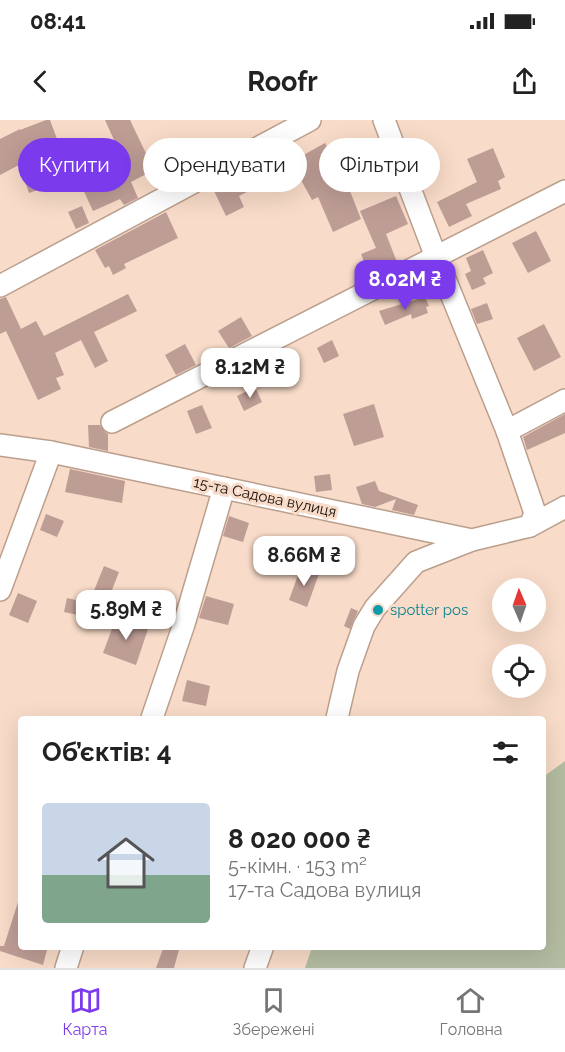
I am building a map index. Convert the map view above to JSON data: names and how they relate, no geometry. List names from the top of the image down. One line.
{"streets":{"street":["15-та Садова вулиця"]},"places":["spotter pos"],"north":"top","page":{"status":"08:41","header":"Roofr","chip":["Купити","Орендувати","Фільтри"],"price":["8.02M ₴","8.12M ₴","8.66M ₴","5.89M ₴"],"heading":"Об’єктів: 4","list":[{"name":"8 020 000 ₴","note":"5-кімн. · 153 m² · 17-та Садова вулиця"}],"tabs":["Карта","Збережені","Головна"]}}
